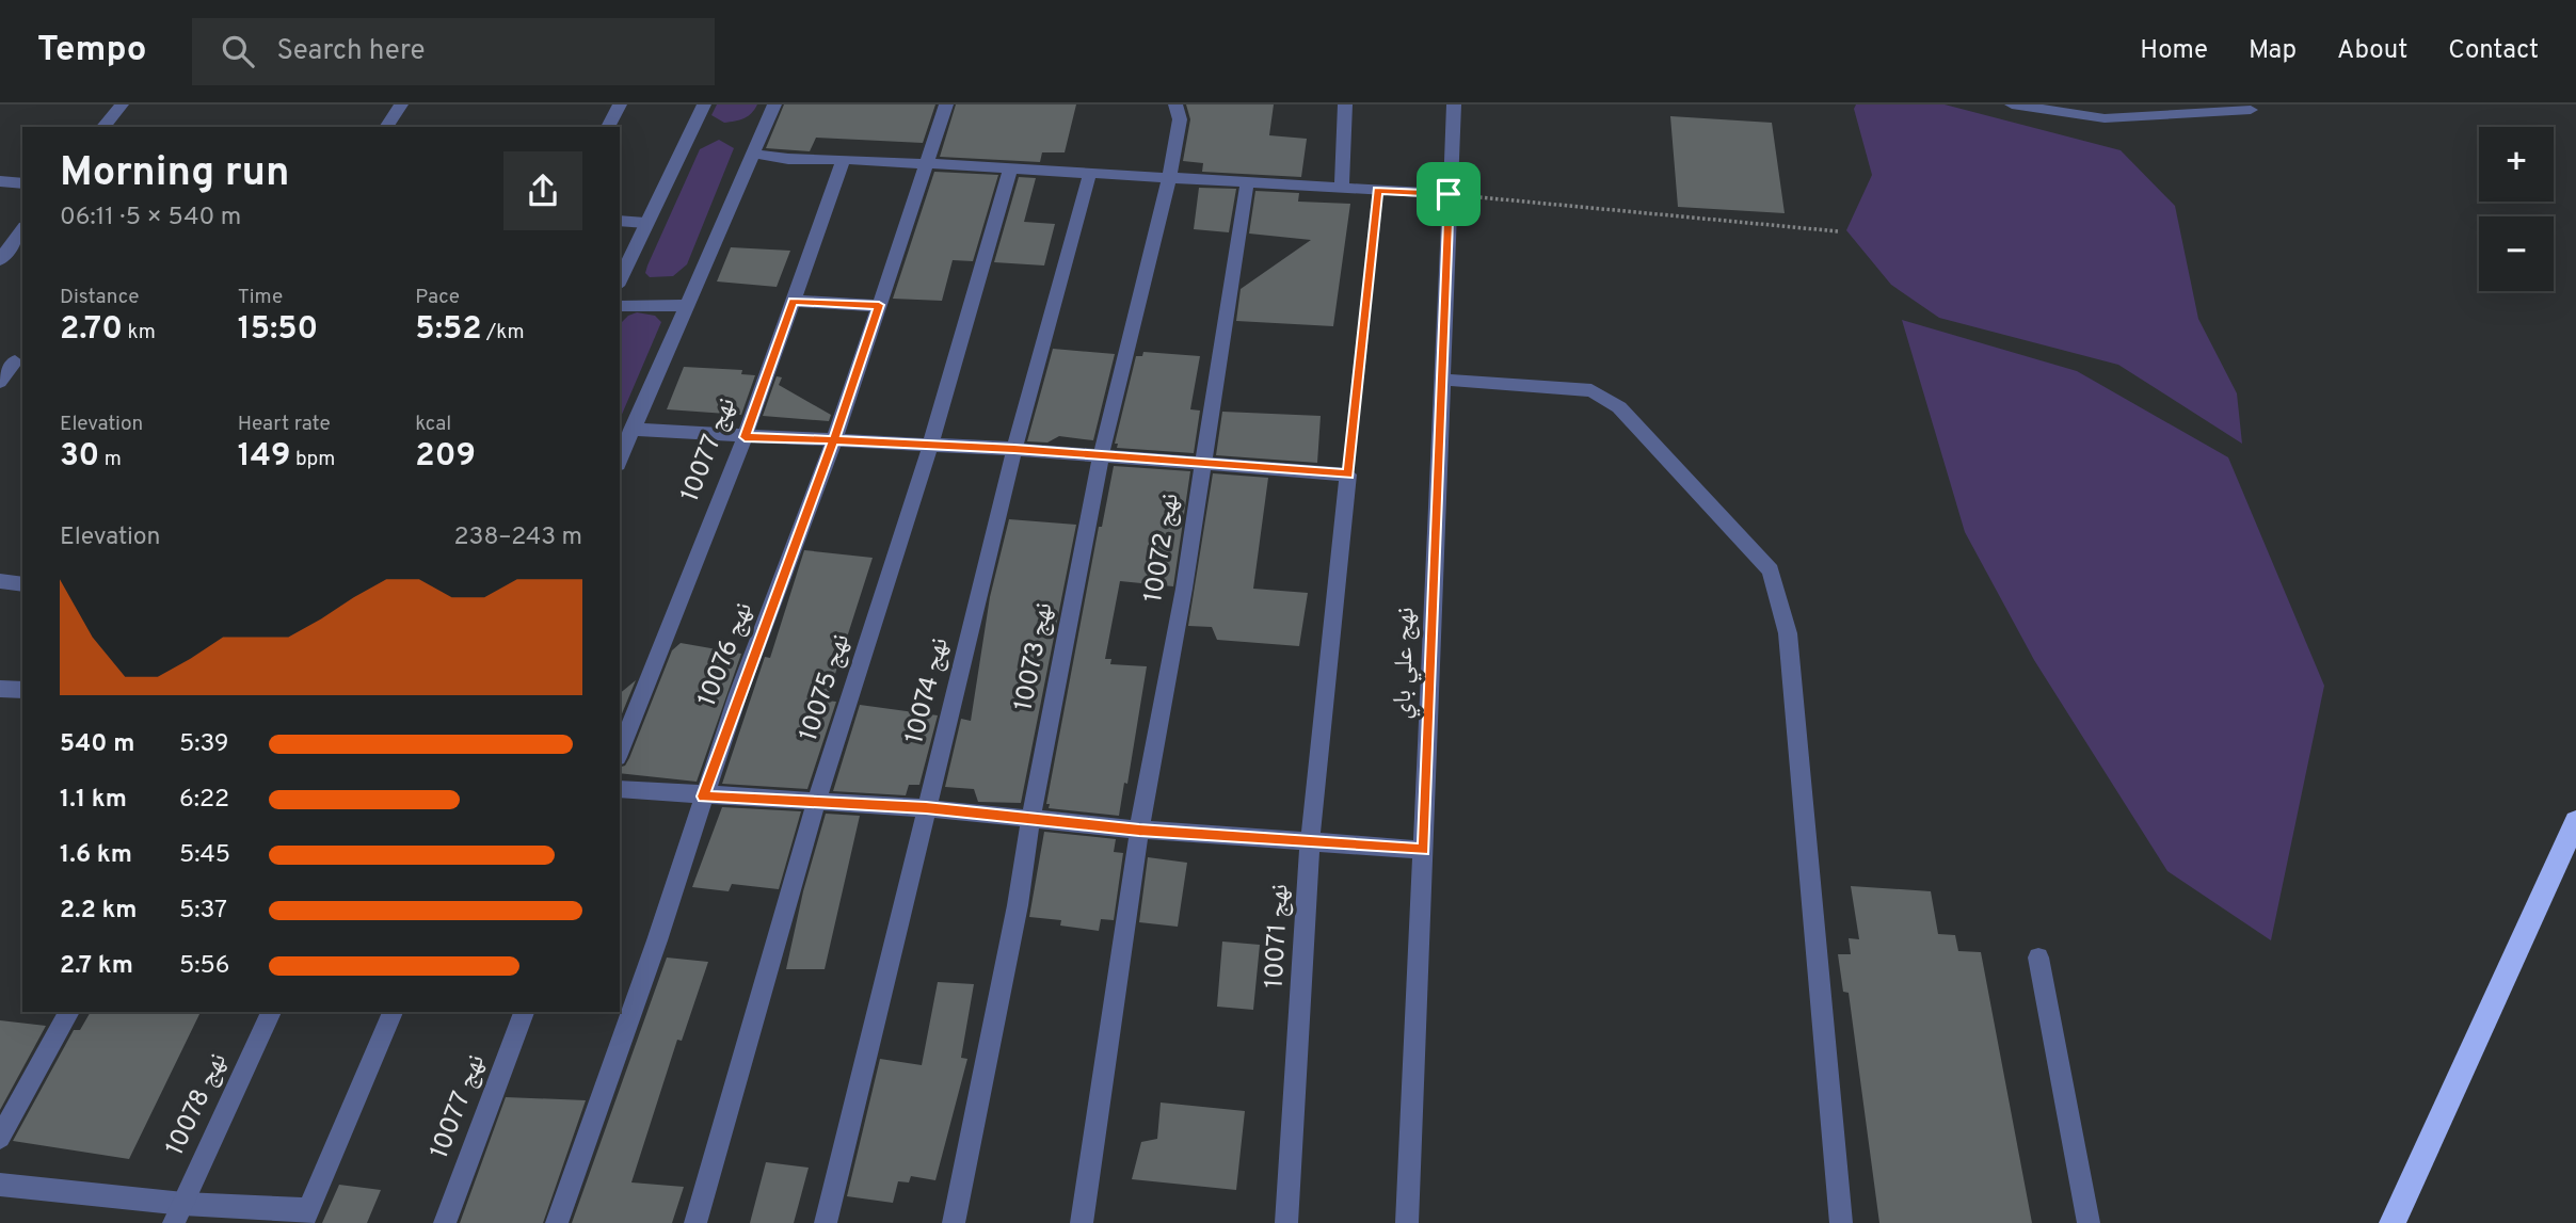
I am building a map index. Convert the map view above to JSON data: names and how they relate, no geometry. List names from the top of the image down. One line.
{"streets":{"street":["نهج 10077","نهج 10072","نهج 10076","نهج 10073","نهج علي باي","نهج 10075","نهج 10074","نهج 10071","نهج 10078"]},"page":{"header":"Tempo","search":"Search here","nav":["Home","Map","About","Contact"],"map_buttons":["+","−"],"heading":["Morning run","06:11 · 5 × 540 m"],"stats":[["Distance","2.70 km"],["Time","15:50"],["Pace","5:52 /km"],["Elevation","30 m"],["Heart rate","149 bpm"],["kcal","209"]],"chart":["Elevation","238–243 m"],"list":[{"name":"540 m","note":"5:39"},{"name":"1.1 km","note":"6:22"},{"name":"1.6 km","note":"5:45"},{"name":"2.2 km","note":"5:37"},{"name":"2.7 km","note":"5:56"}]}}
